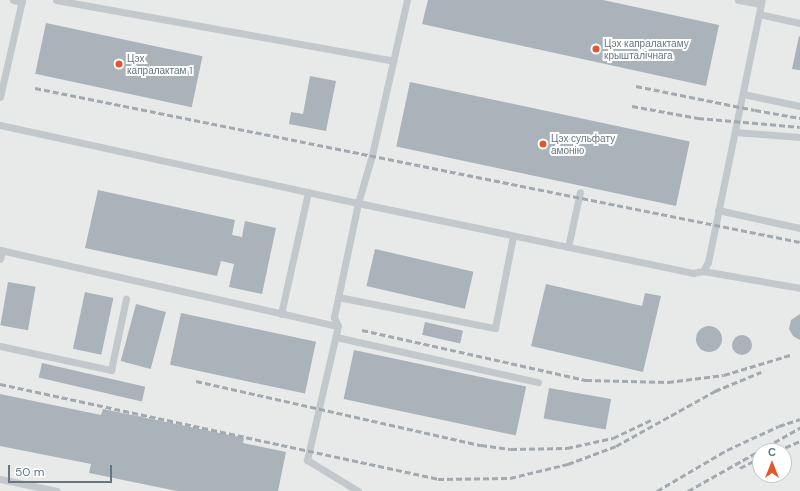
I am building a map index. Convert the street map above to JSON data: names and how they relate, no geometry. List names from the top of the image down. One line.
{"places":["Цэх капралактаму крышталічнага","Цэх капралактам 1","Цэх сульфату амонію"],"scale_bar":"50 m","north":"top"}
